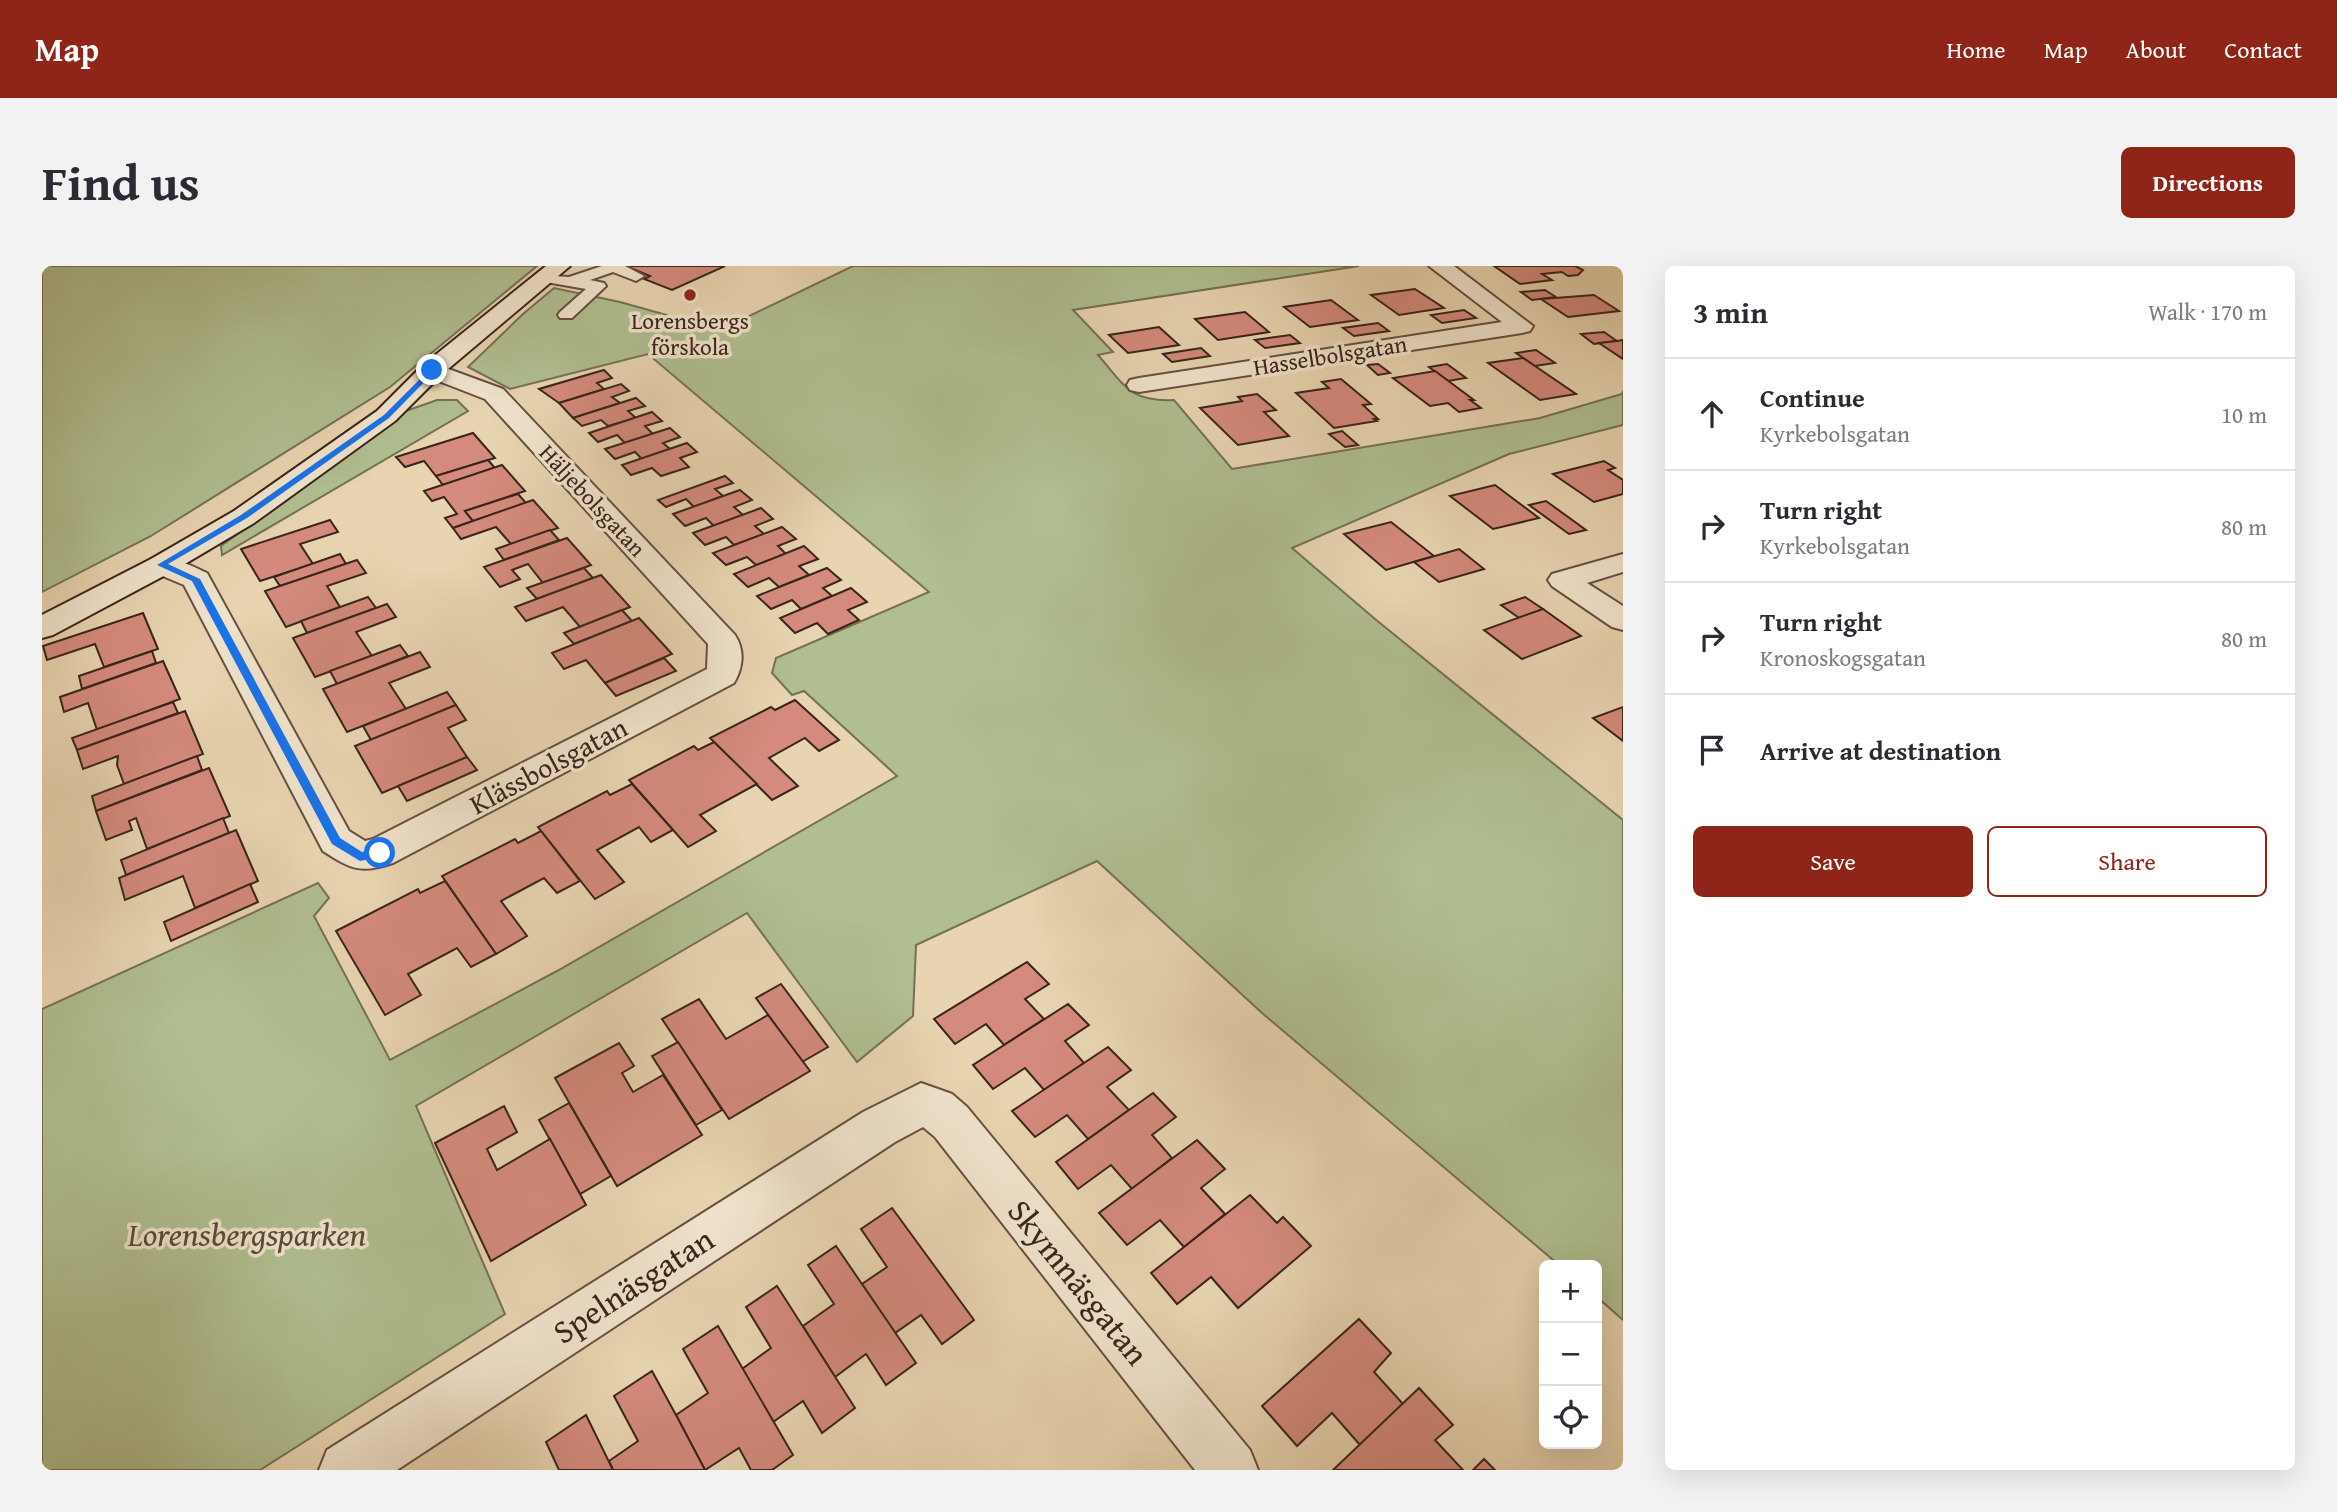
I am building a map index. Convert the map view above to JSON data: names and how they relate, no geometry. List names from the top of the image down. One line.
{"streets":{"street":["Hasselbolsgatan","Häljebolsgatan","Klässbolsgatan","Skymnäsgatan","Spelnäsgatan"]},"crossings":[["Häljebolsgatan","Klässbolsgatan"],["Skymnäsgatan","Spelnäsgatan"]],"parks":["Lorensbergsparken"],"places":["Lorensbergs förskola"],"page":{"header":"Map","nav":["Home","Map","About","Contact"],"title":"Find us","buttons":["Directions",["Save","Share"]],"heading":["3 min","Walk · 170 m"],"list":[["Continue","Kyrkebolsgatan","10 m"],["Turn right","Kyrkebolsgatan","80 m"],["Turn right","Kronoskogsgatan","80 m"],"Arrive at destination"],"map_buttons":["+","−"]}}
